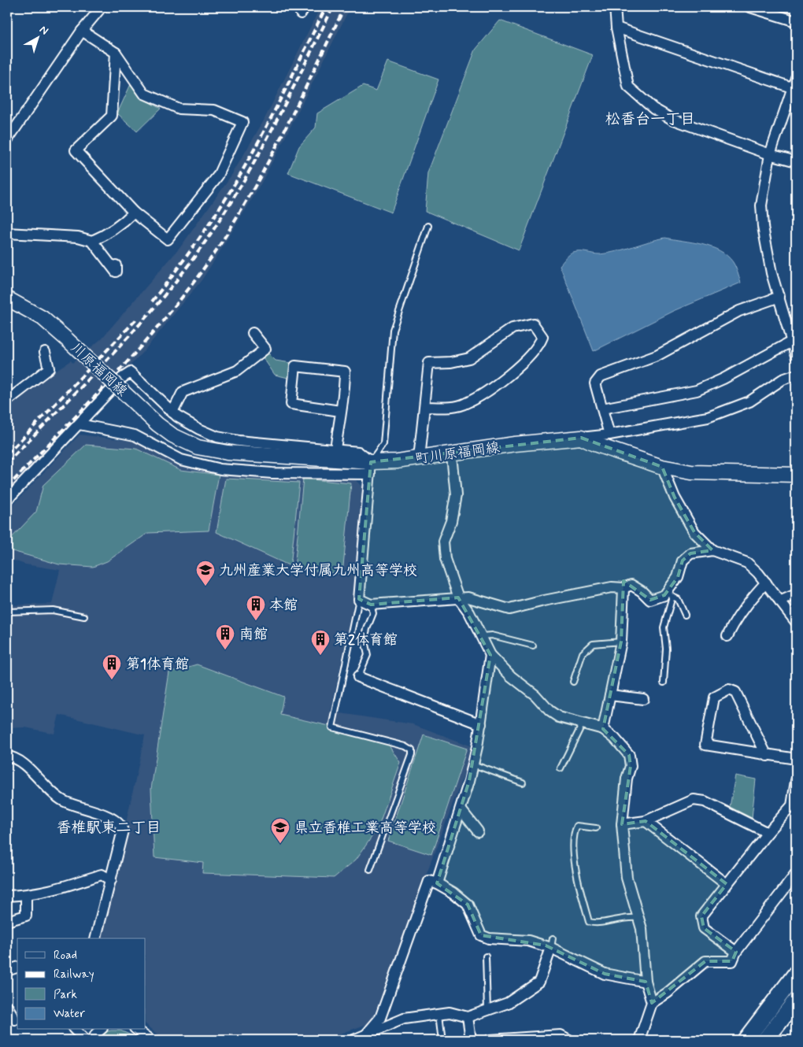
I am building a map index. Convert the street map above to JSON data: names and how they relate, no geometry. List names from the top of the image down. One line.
{"streets":{"main road":["川原福岡線","町川原福岡線"]},"crossings":[["川原福岡線","町川原福岡線"]],"districts":["松香台一丁目","香椎駅東二丁目"],"places":{"school or university":["九州産業大学付属九州高等学校","県立香椎工業高等学校"],"building":["本館","南館","第2体育館","第1体育館"]},"legend":["Road","Railway","Park","Water"],"north":"top right"}
